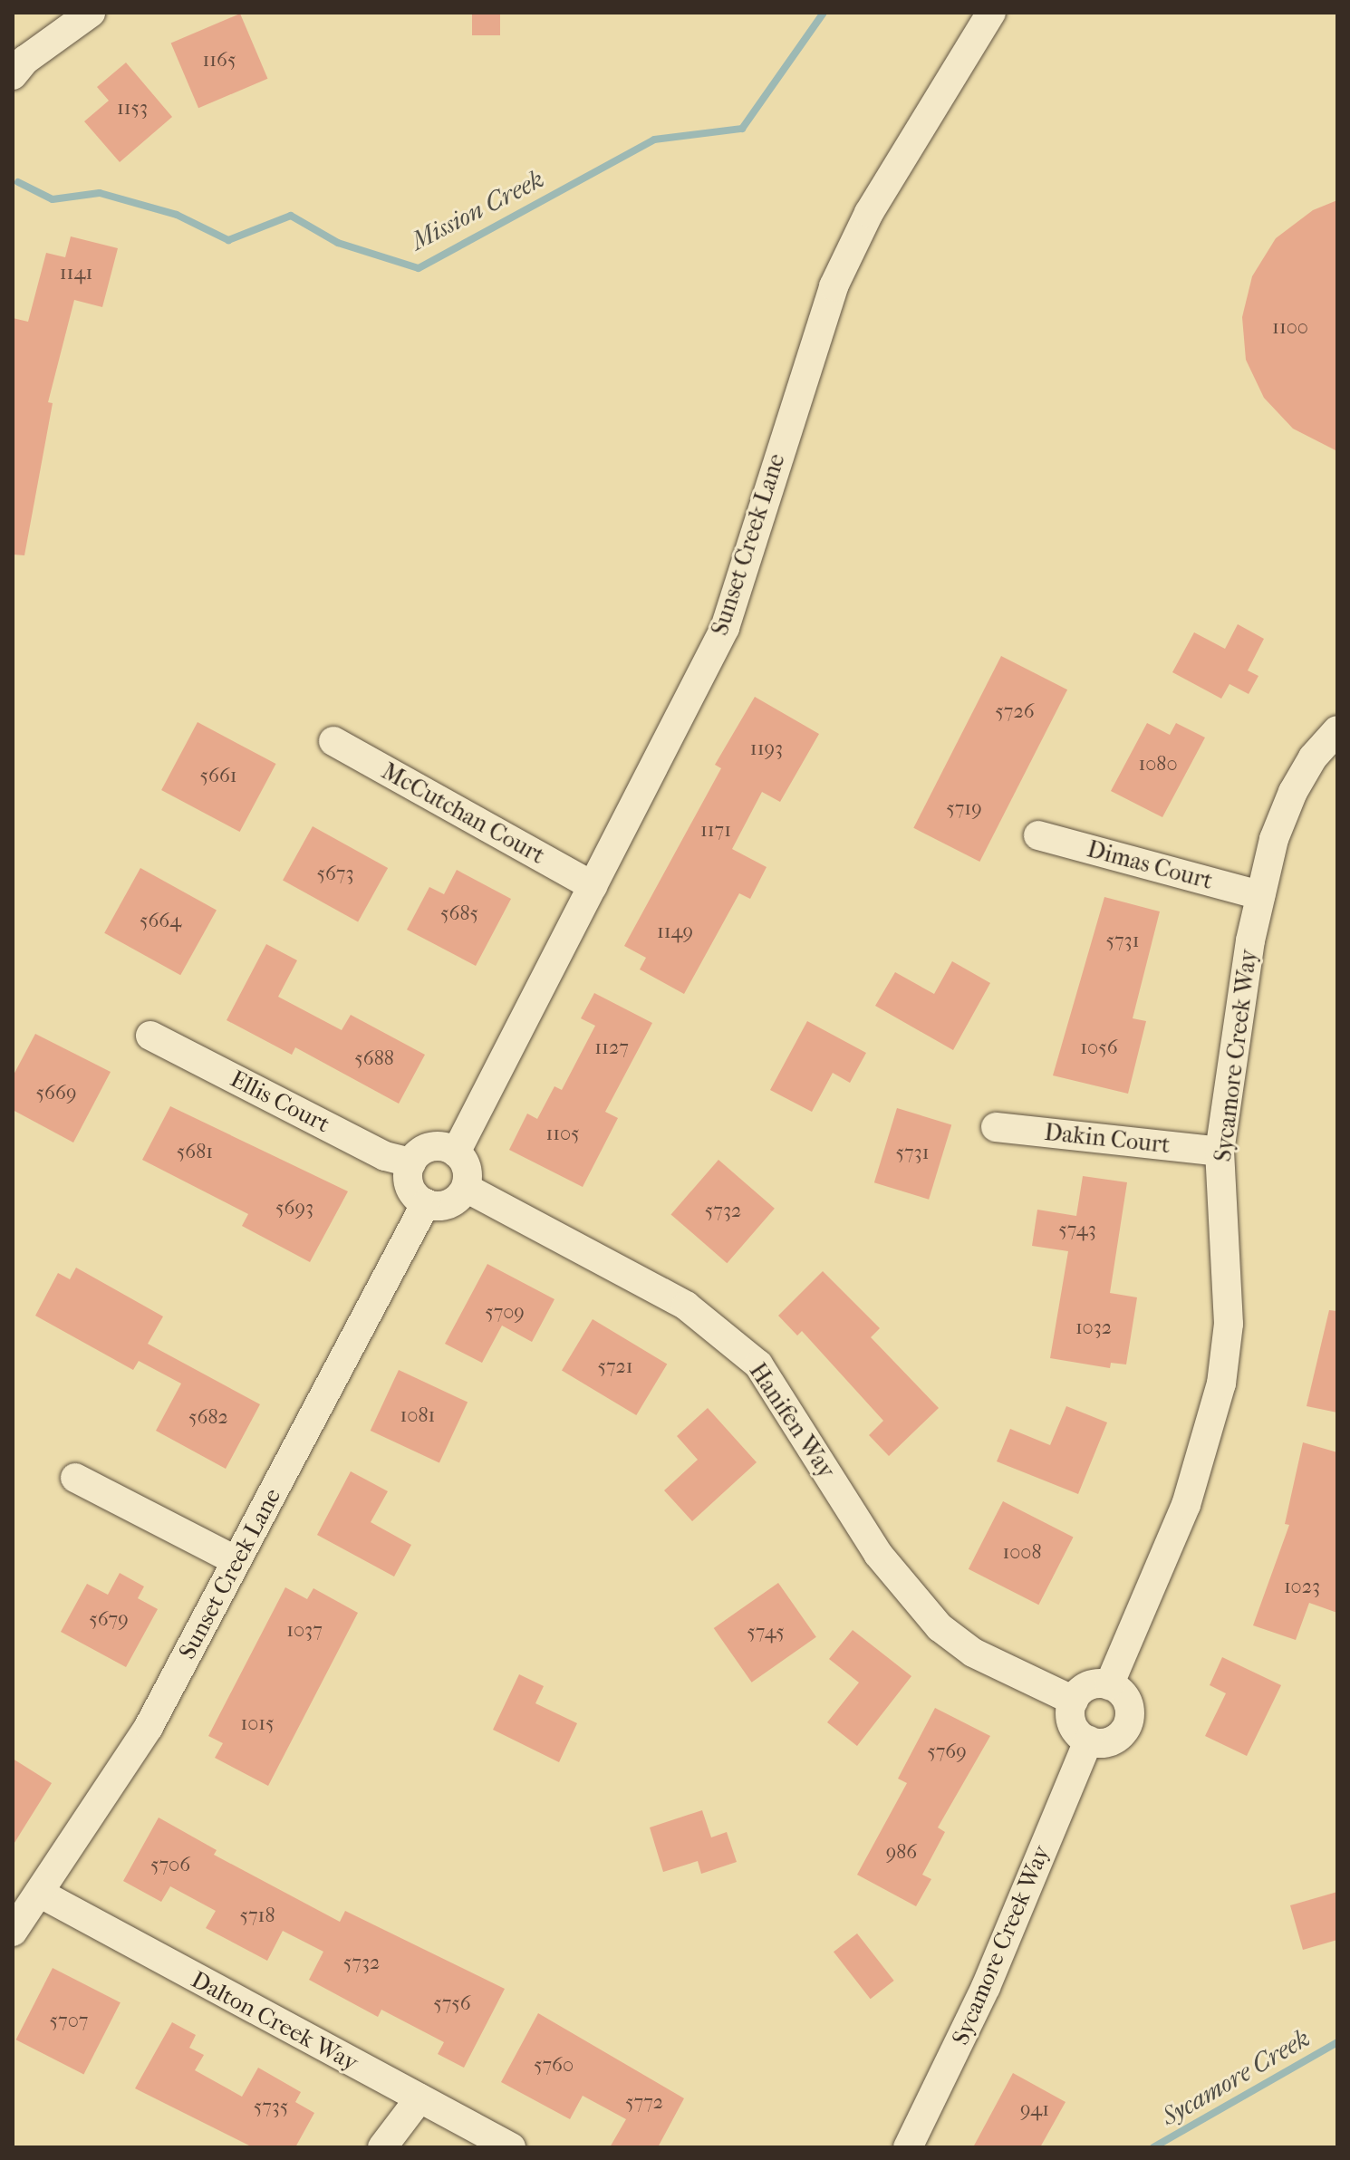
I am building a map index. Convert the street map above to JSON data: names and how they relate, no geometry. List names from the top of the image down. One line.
{"streets":{"street":["Sunset Creek Lane","McCutchan Court","Dimas Court","Sycamore Creek Way","Ellis Court","Dakin Court","Hanifen Way","Dalton Creek Way"]},"crossings":[["Sunset Creek Lane","McCutchan Court"],["Sunset Creek Lane","Ellis Court"],["Sunset Creek Lane","Hanifen Way"],["Sunset Creek Lane","Dalton Creek Way"],["Dimas Court","Sycamore Creek Way"],["Sycamore Creek Way","Dakin Court"],["Sycamore Creek Way","Hanifen Way"],["Ellis Court","Hanifen Way"]],"water":["Mission Creek","Sycamore Creek"],"house_numbers":["1165","1153","1141","1100","5726","1193","1080","5661","5719","1171","5673","5685","5664","1149","5731","1127","1056","5688","5669","1105","5681","5731","5693","5732","5743","5709","1032","5721","1081","5682","1008","1023","5679","1037","5745","1015","5769","986","5706","5718","5732","5756","5707","5760","5772","5735","941"]}
